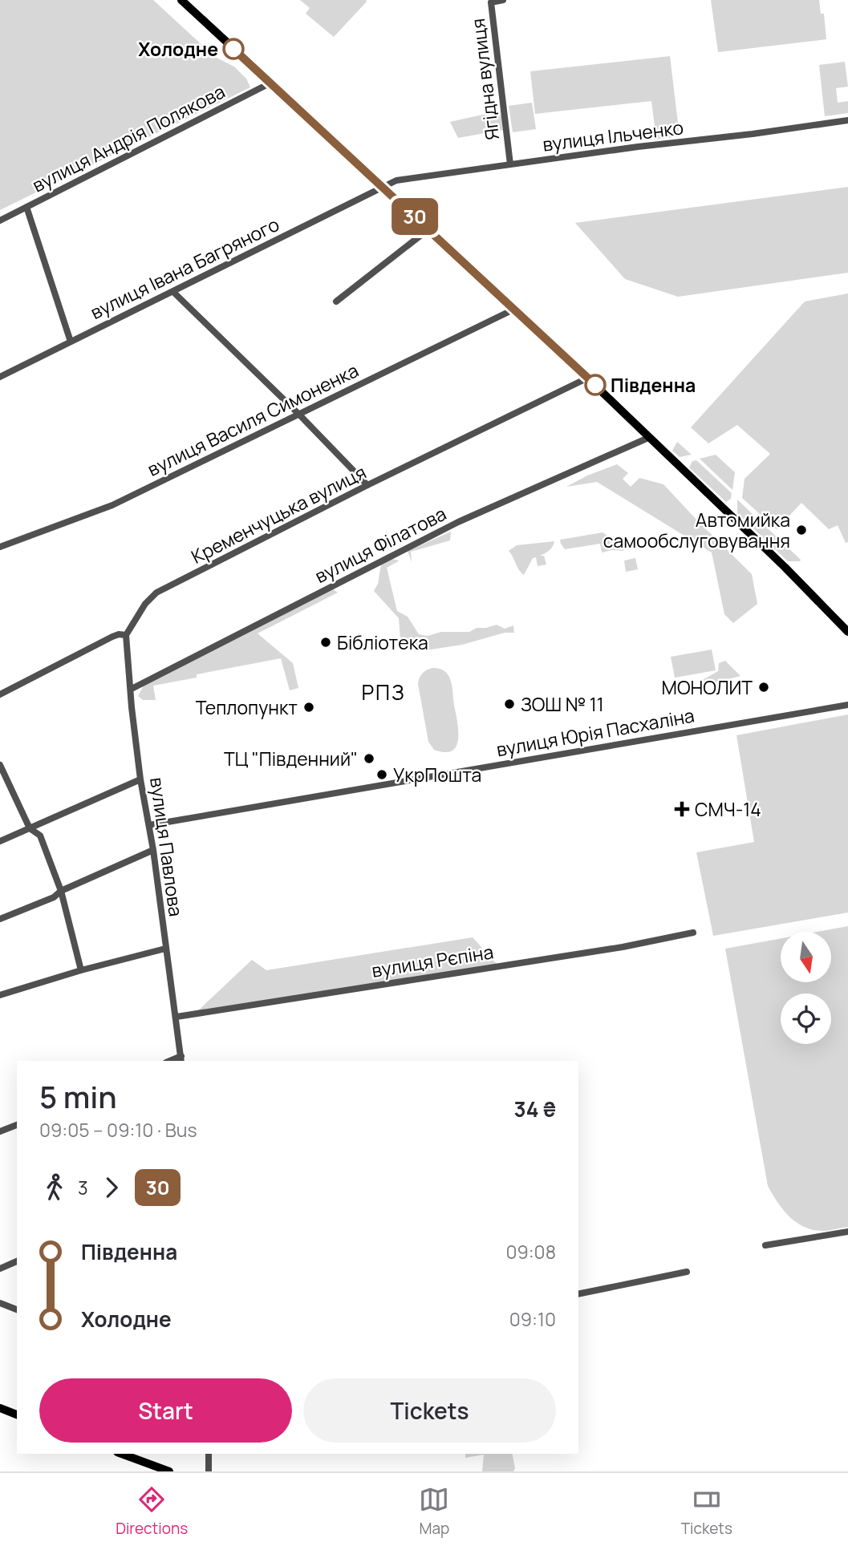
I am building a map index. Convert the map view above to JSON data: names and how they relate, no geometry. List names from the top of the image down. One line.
{"streets":{"street":["Ягідна вулиця","вулиця Ільченко","вулиця Андрія Полякова","вулиця Івана Багряного","вулиця Василя Симоненка","Кременчуцька вулиця","вулиця Філатова","вулиця Юрія Пасхаліна","вулиця Павлова","вулиця Рєпіна"]},"crossings":[["Ягідна вулиця","вулиця Ільченко"],["вулиця Ільченко","вулиця Івана Багряного"],["Кременчуцька вулиця","вулиця Павлова"],["вулиця Філатова","вулиця Павлова"],["вулиця Юрія Пасхаліна","вулиця Павлова"],["вулиця Павлова","вулиця Рєпіна"]],"districts":["РПЗ"],"places":{"other":["Холодне","Південна","Автомийка самообслуговування","Бібліотека","МОНОЛИТ","ЗОШ № 11","Теплопункт","ТЦ \"Південний\"","УкрПошта"],"health":["СМЧ-14"]},"lines":["bus line 30"],"north":"bottom","page":{"on_map":"30","heading":["5 min","09:05 – 09:10 · Bus","34 ₴"],"legs":["3","30"],"list":[{"name":"Південна","value":"09:08"},{"name":"Холодне","value":"09:10"}],"buttons":["Start","Tickets"],"tabs":["Directions","Map","Tickets"]}}
